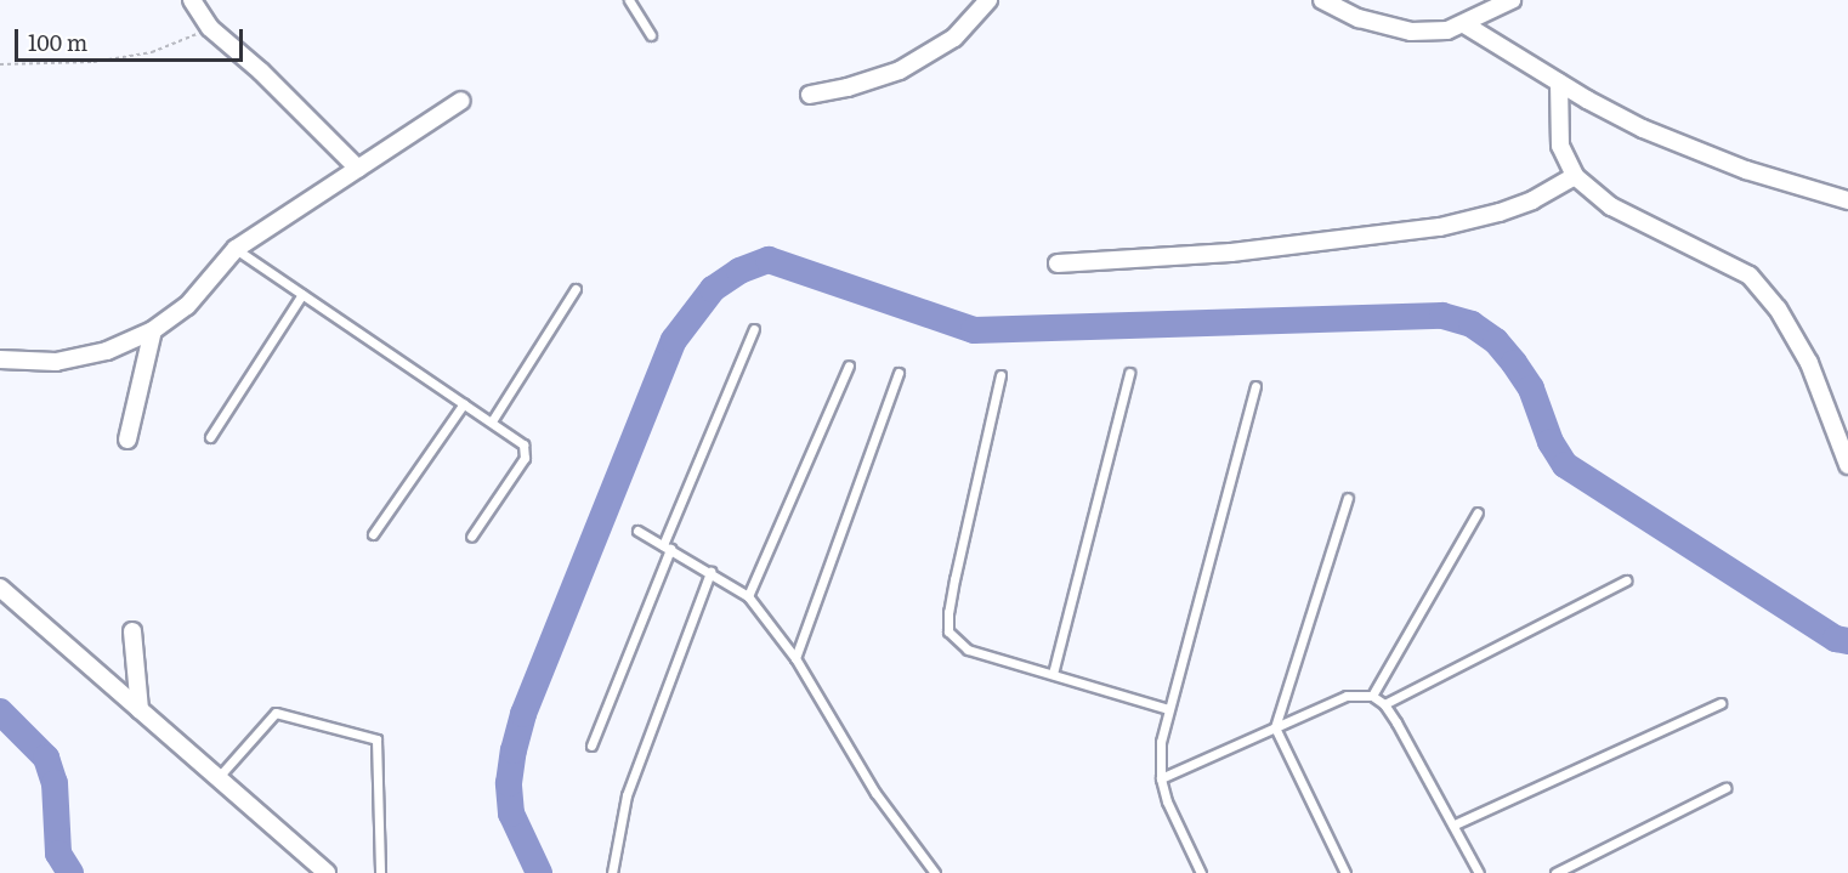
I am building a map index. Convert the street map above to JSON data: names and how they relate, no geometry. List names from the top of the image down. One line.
{"scale_bar":"100 m"}
